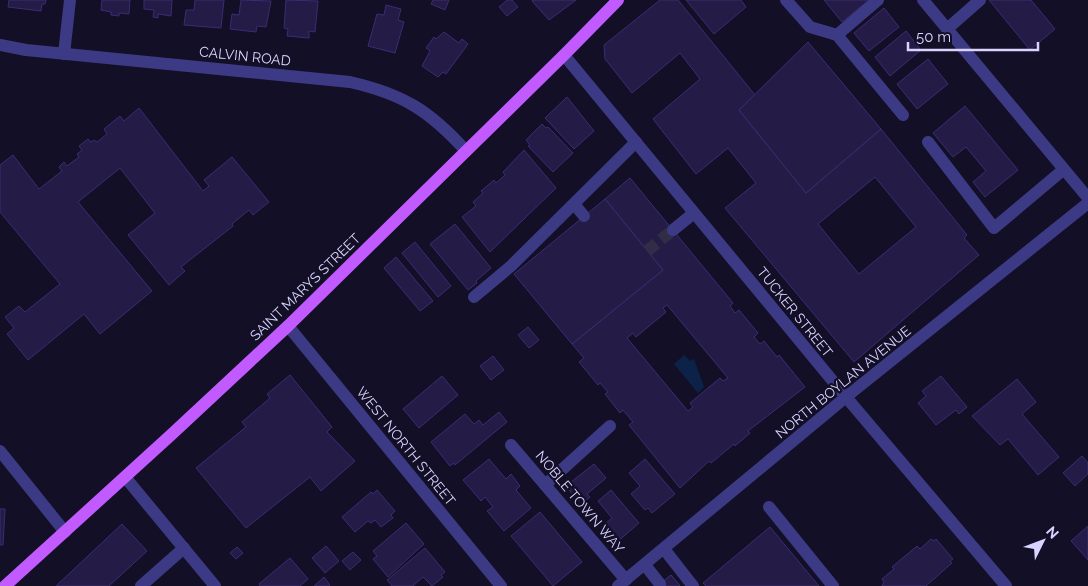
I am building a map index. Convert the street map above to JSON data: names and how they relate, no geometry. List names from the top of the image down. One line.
{"streets":{"main road":["SAINT MARYS STREET"],"street":["CALVIN ROAD","TUCKER STREET","NORTH BOYLAN AVENUE","WEST NORTH STREET","NOBLE TOWN WAY"]},"crossings":[["CALVIN ROAD","SAINT MARYS STREET"],["SAINT MARYS STREET","TUCKER STREET"],["SAINT MARYS STREET","WEST NORTH STREET"],["TUCKER STREET","NORTH BOYLAN AVENUE"],["NORTH BOYLAN AVENUE","NOBLE TOWN WAY"]],"scale_bar":"50 m","north":"top right"}
